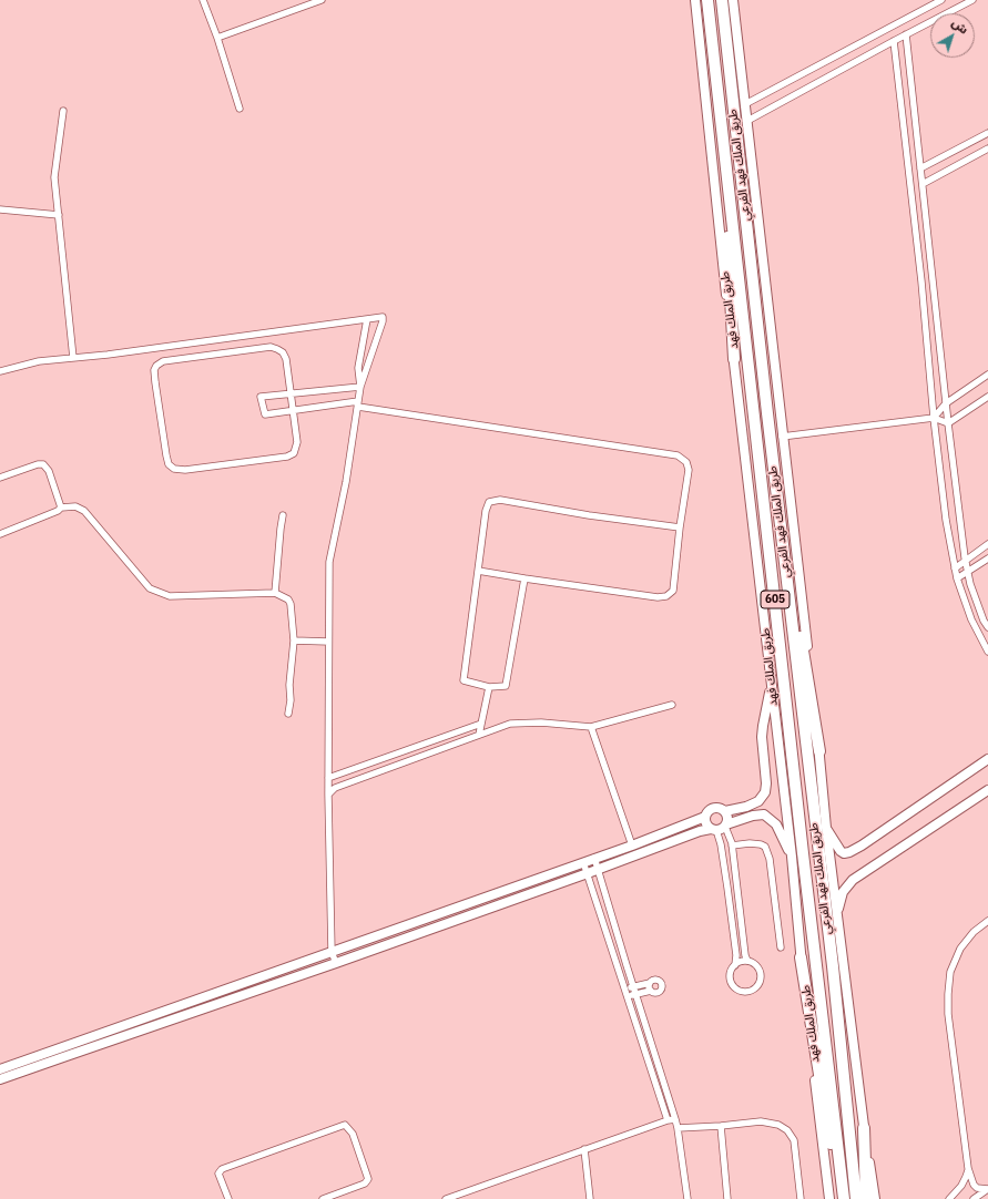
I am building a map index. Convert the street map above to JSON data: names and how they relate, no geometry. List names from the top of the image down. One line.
{"streets":{"highway":["طريق الملك فهد","605"],"main road":["طريق الملك فهد الفرعي"]},"north":"top right"}
